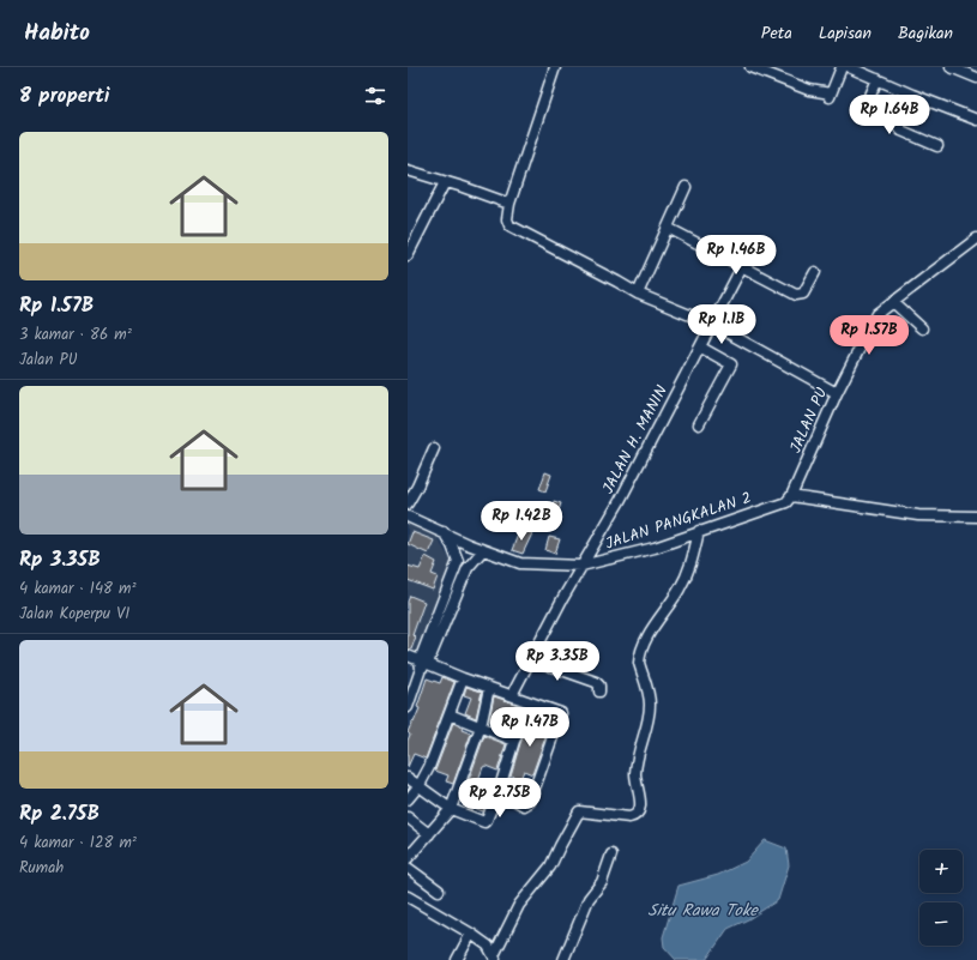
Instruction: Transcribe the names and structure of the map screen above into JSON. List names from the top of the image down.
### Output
{
  "streets": {
    "street": ["JALAN PU", "JALAN H. MANIN", "JALAN PANGKALAN 2"]
  },
  "crossings": [
    ["JALAN PU", "JALAN PANGKALAN 2"],
    ["JALAN H. MANIN", "JALAN PANGKALAN 2"]
  ],
  "water": ["Situ Rawa Toke"],
  "page": {
    "header": "Habito",
    "nav": ["Peta", "Lapisan", "Bagikan"],
    "heading": "8 properti",
    "price": [
      "Rp 1.64B",
      "Rp 1.46B",
      "Rp 1.1B",
      "Rp 1.57B",
      "Rp 1.42B",
      "Rp 3.35B",
      "Rp 1.47B",
      "Rp 2.75B"
    ],
    "list": [
      {
        "name": "Rp 1.57B",
        "note": "3 kamar · 86 m² · Jalan PU"
      },
      {
        "name": "Rp 3.35B",
        "note": "4 kamar · 148 m² · Jalan Koperpu VI"
      },
      {
        "name": "Rp 2.75B",
        "note": "4 kamar · 128 m² · Rumah"
      }
    ],
    "map_buttons": ["+", "−"]
  }
}
